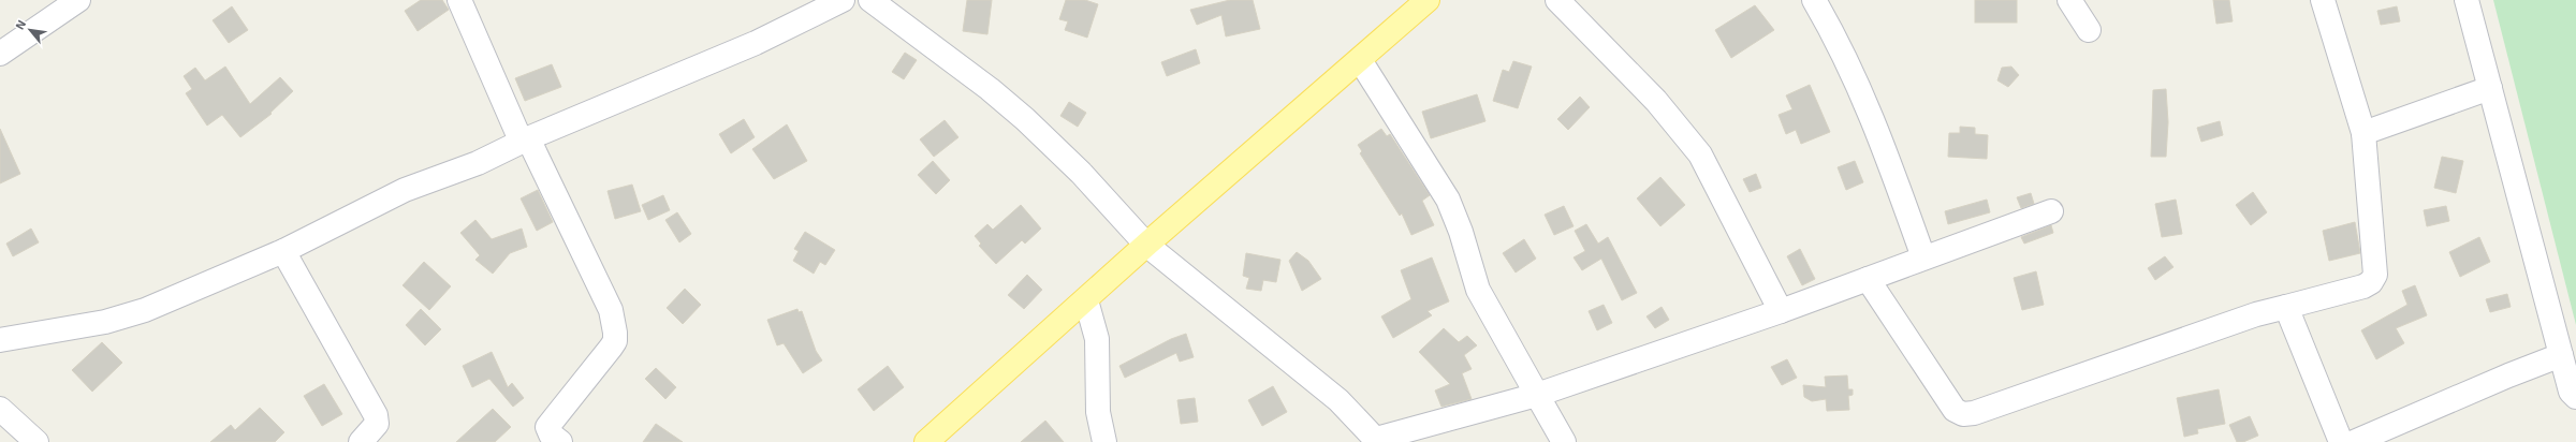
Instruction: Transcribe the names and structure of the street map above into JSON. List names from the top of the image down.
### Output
{
  "north": "top left"
}
